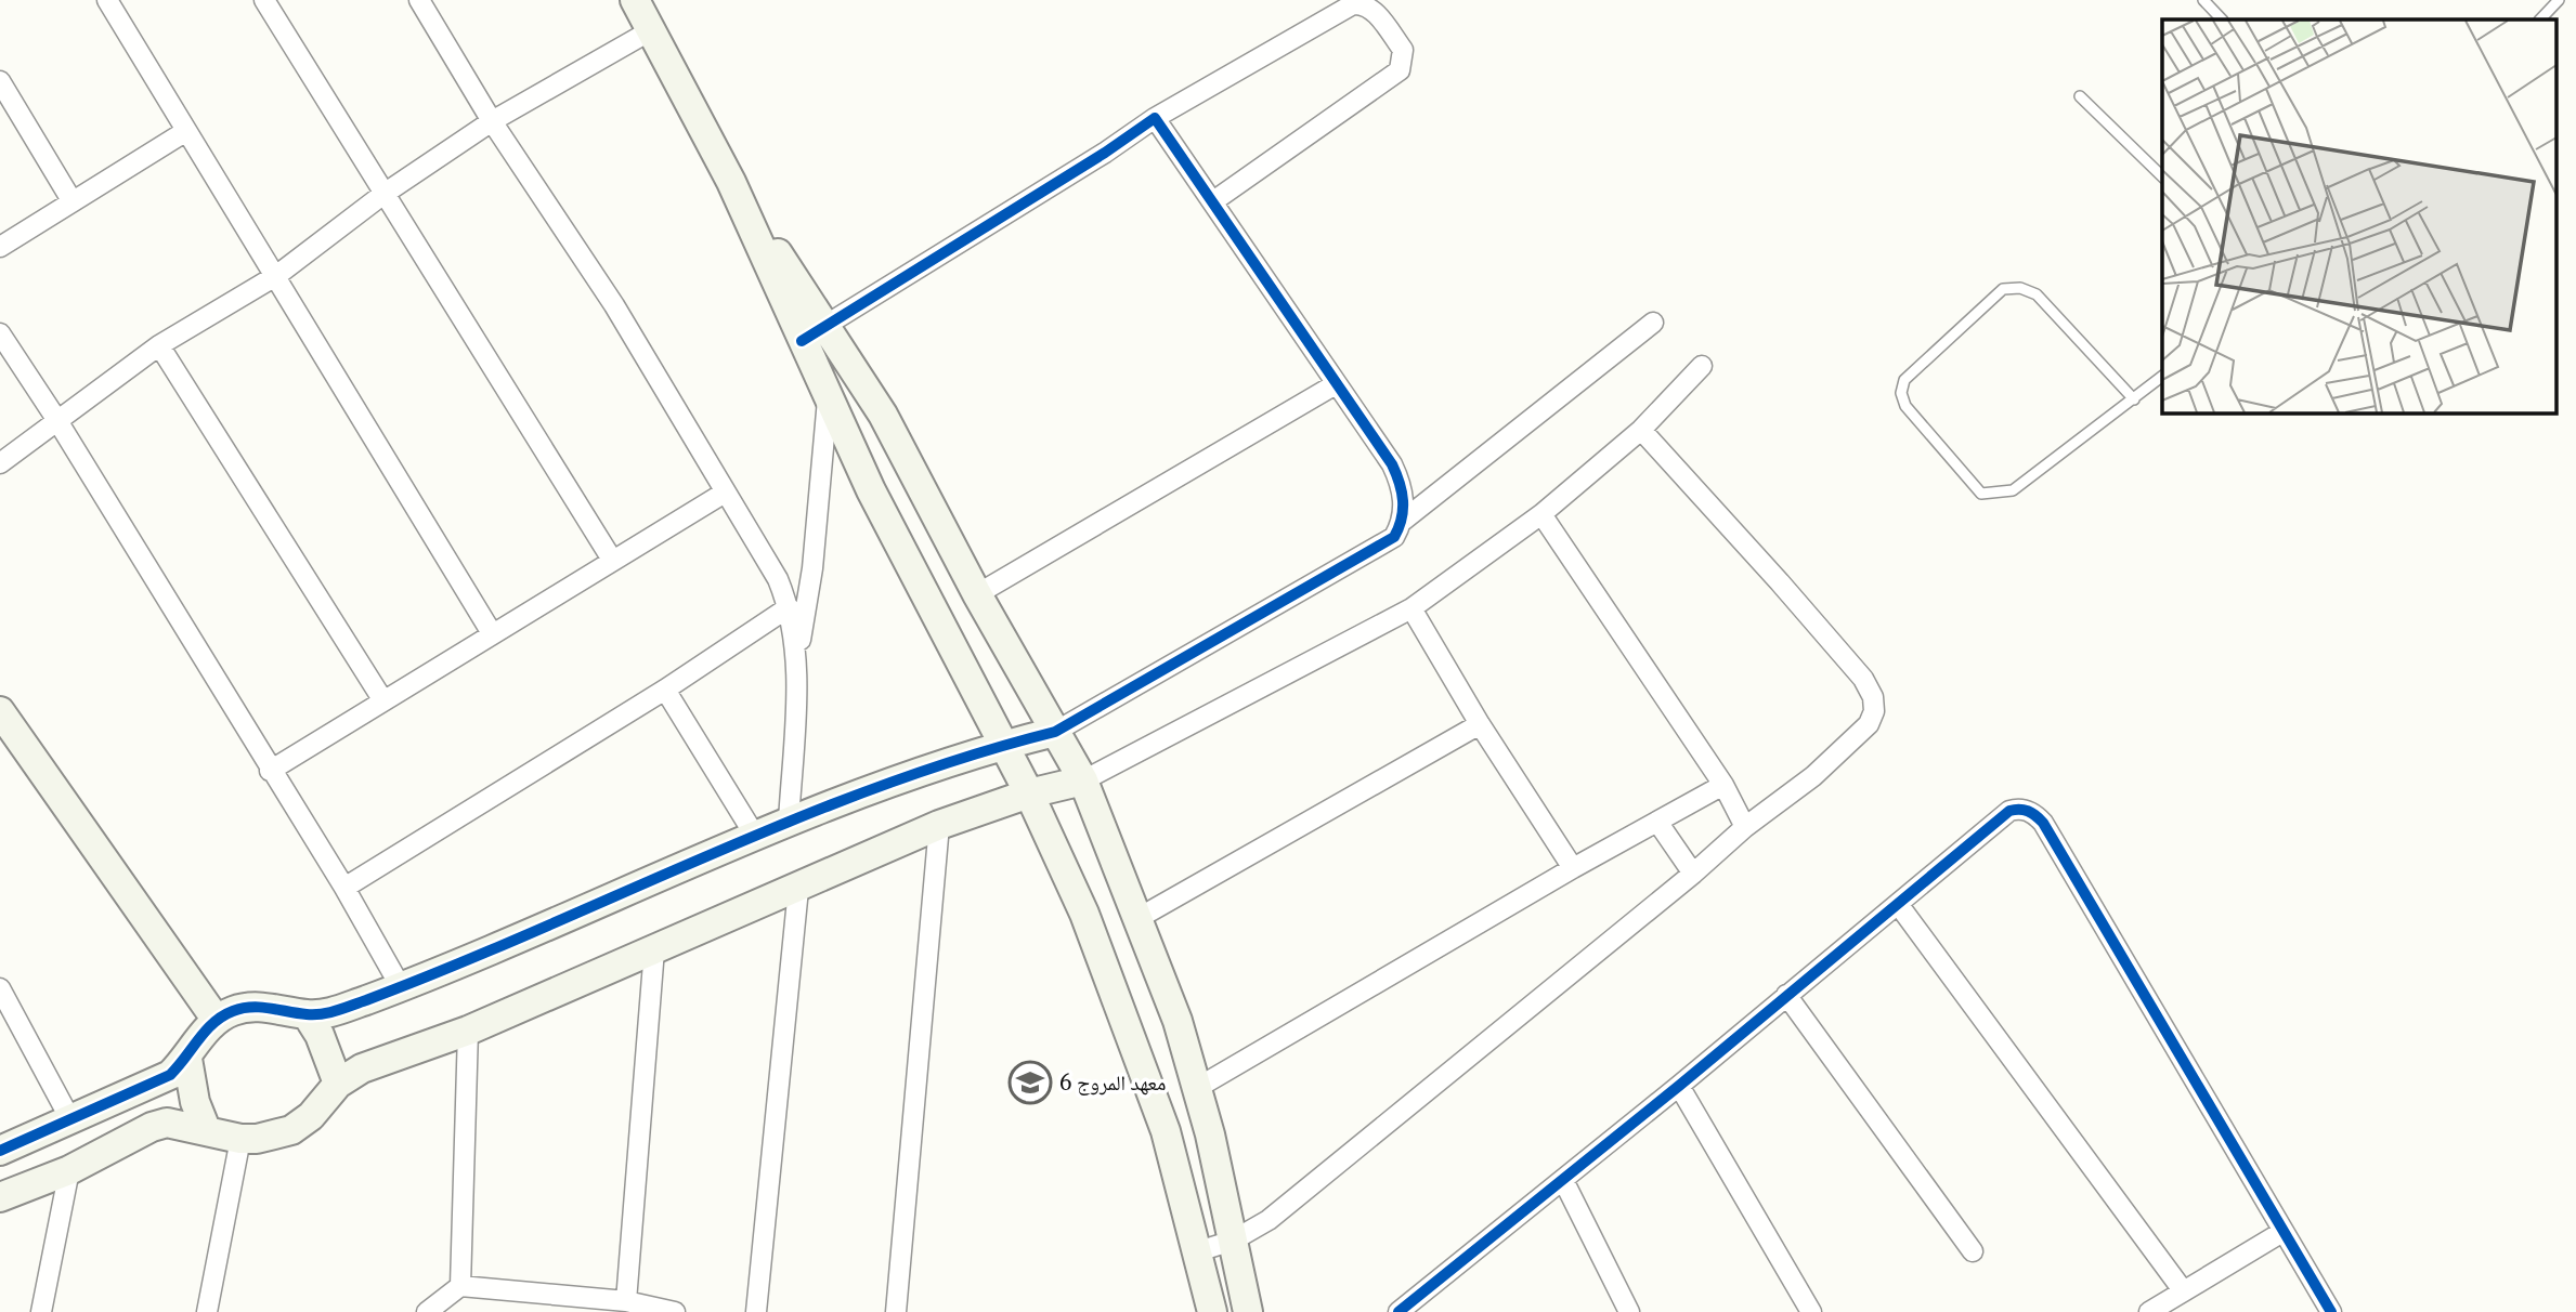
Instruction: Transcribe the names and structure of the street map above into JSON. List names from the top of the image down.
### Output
{
  "places": {
    "school or university": ["معهد المروج 6"]
  }
}
